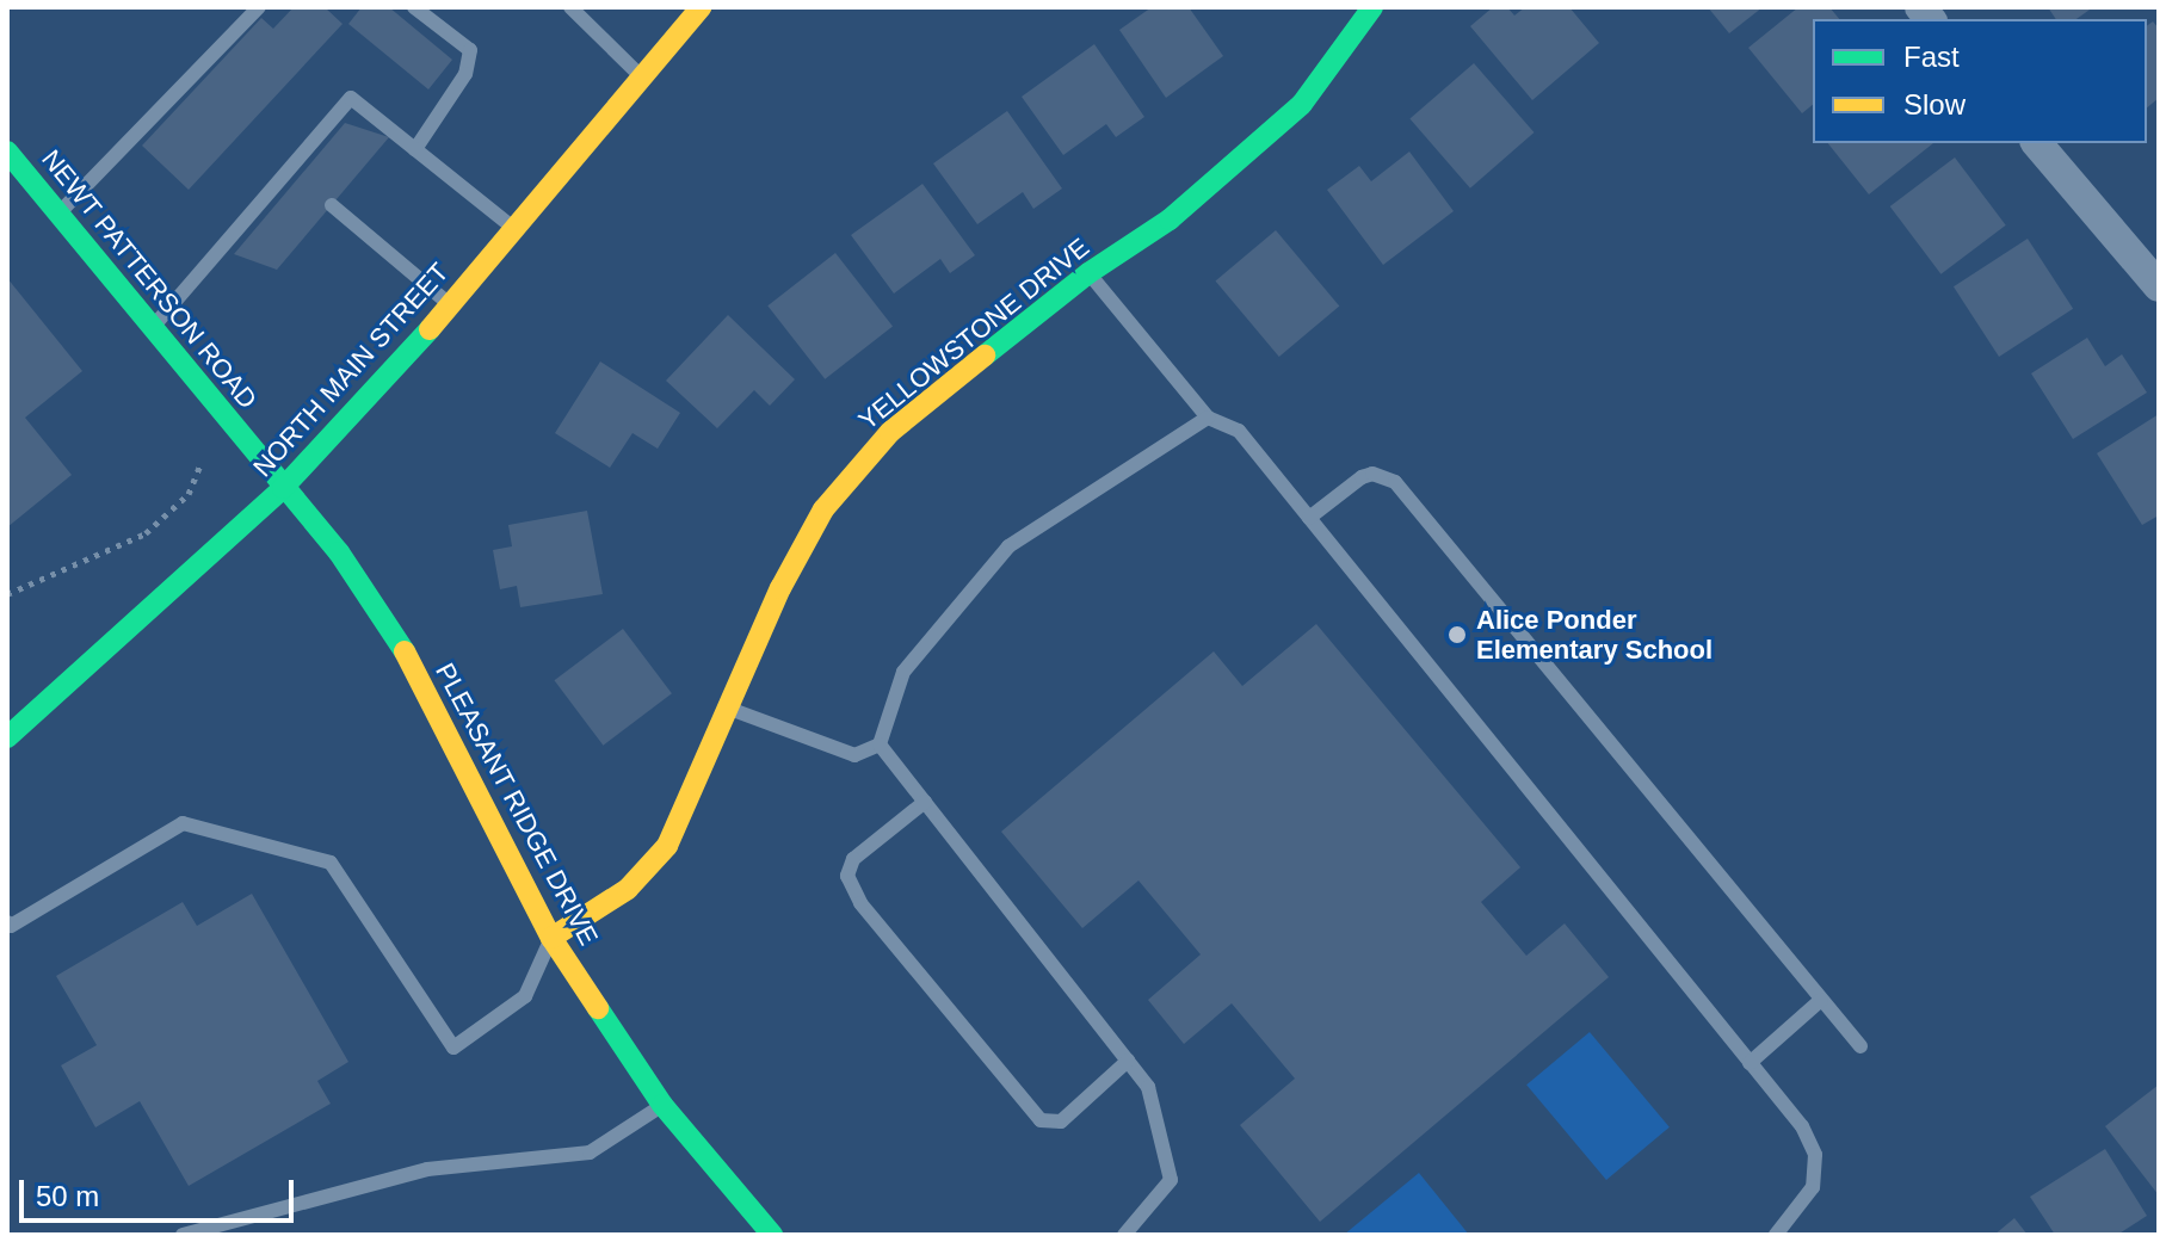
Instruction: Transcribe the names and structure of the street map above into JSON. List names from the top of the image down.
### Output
{
  "streets": {
    "street": [
      "NEWT PATTERSON ROAD",
      "YELLOWSTONE DRIVE",
      "NORTH MAIN STREET",
      "PLEASANT RIDGE DRIVE"
    ]
  },
  "crossings": [
    ["NEWT PATTERSON ROAD", "NORTH MAIN STREET"],
    ["NEWT PATTERSON ROAD", "PLEASANT RIDGE DRIVE"],
    ["YELLOWSTONE DRIVE", "PLEASANT RIDGE DRIVE"],
    ["NORTH MAIN STREET", "PLEASANT RIDGE DRIVE"]
  ],
  "places": ["Alice Ponder Elementary School"],
  "legend": ["Fast", "Slow"],
  "scale_bar": "50 m"
}
